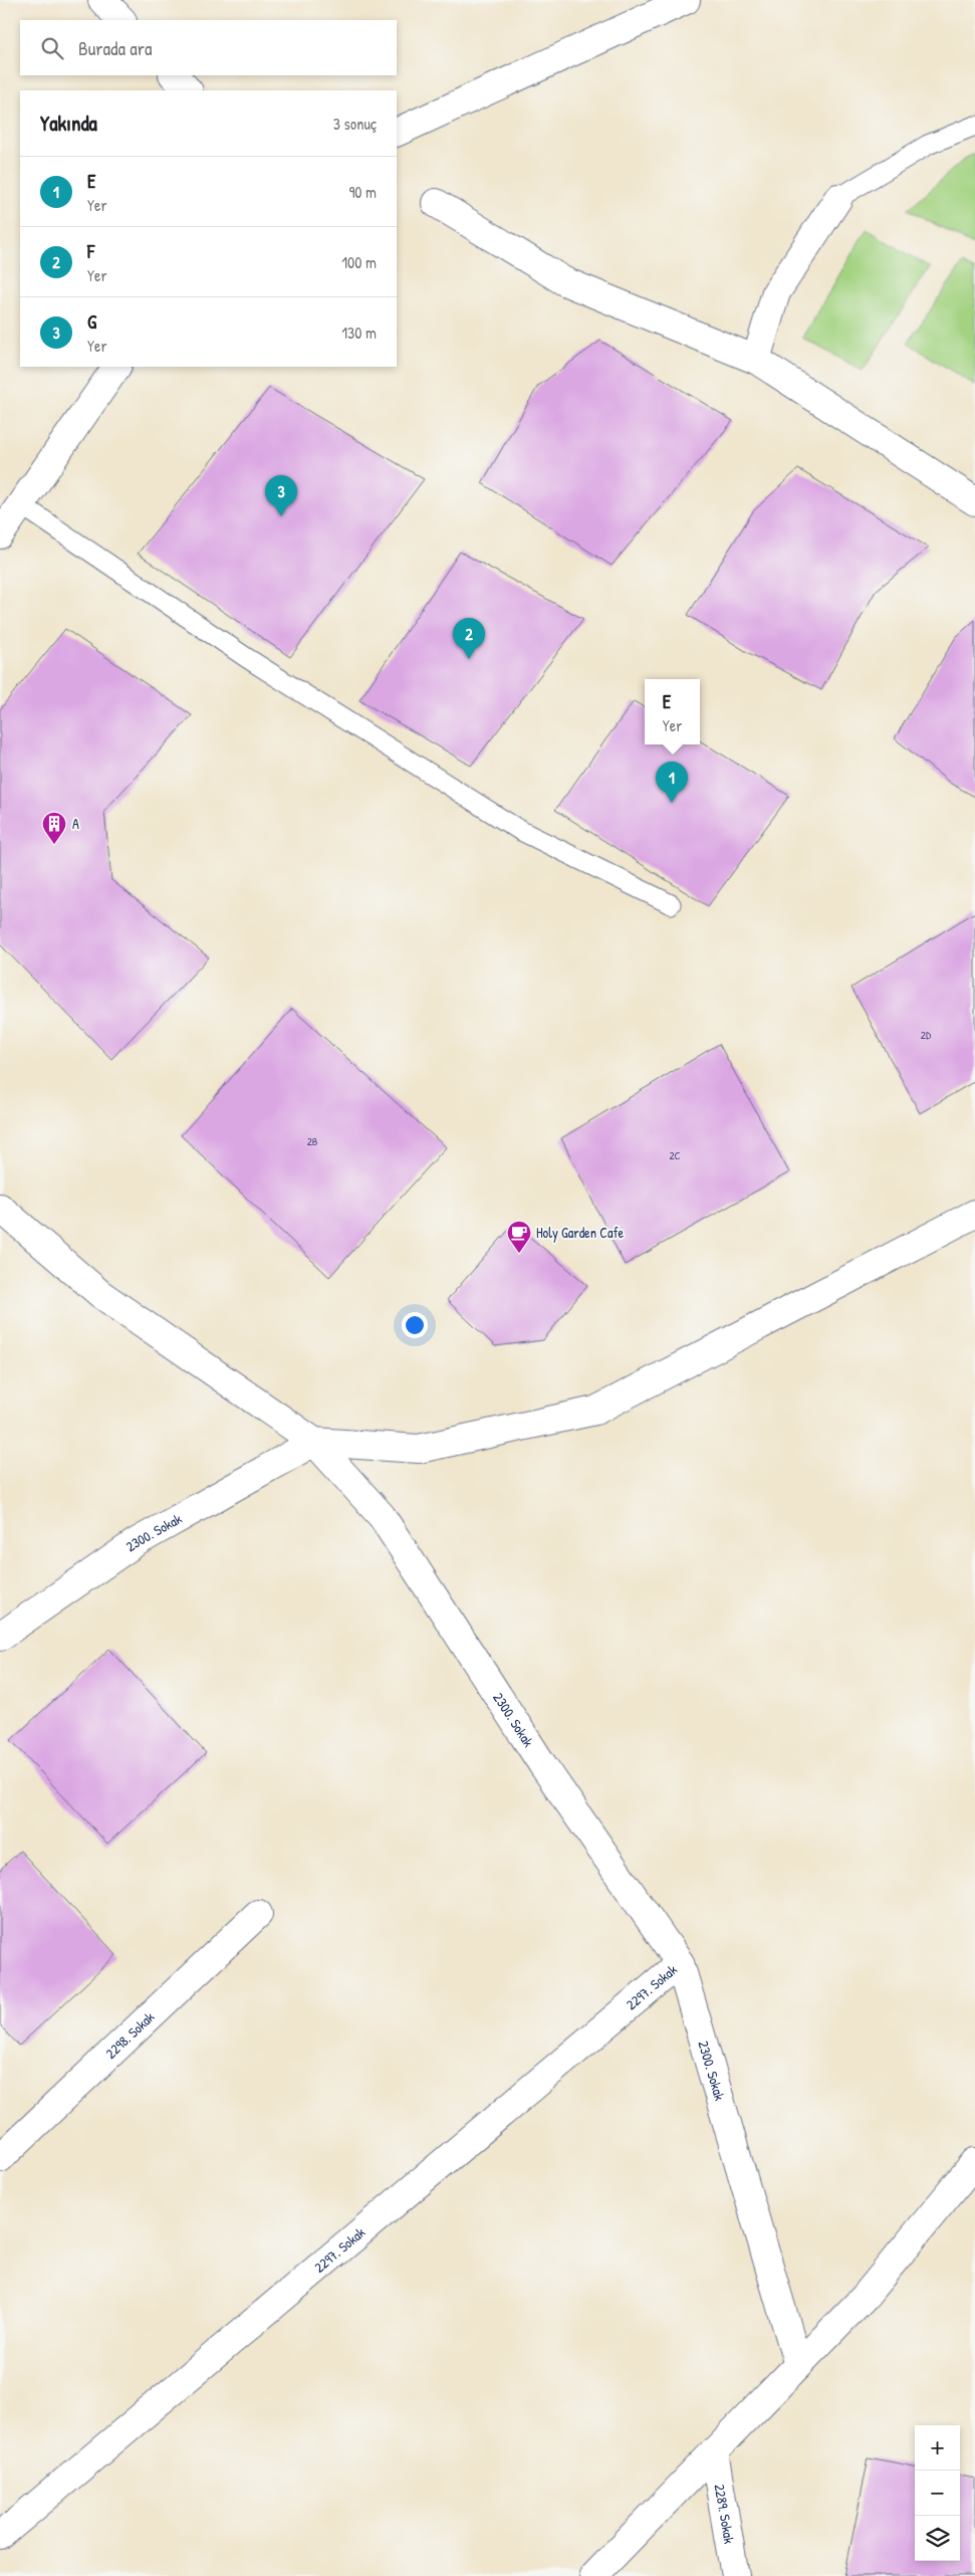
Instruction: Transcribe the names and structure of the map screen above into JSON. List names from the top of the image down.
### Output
{
  "streets": {
    "street": [
      "2300. Sokak",
      "2297. Sokak",
      "2298. Sokak",
      "2289. Sokak"
    ]
  },
  "crossings": [
    ["2300. Sokak", "2297. Sokak"]
  ],
  "places": {
    "building": ["A"],
    "cafe": ["Holy Garden Cafe"]
  },
  "house_numbers": ["2D", "2B", "2C"],
  "page": {
    "search": "Burada ara",
    "heading": ["Yakında", "3 sonuç"],
    "list": [
      {
        "mark": "1",
        "name": "E",
        "note": "Yer",
        "value": "90 m"
      },
      {
        "mark": "2",
        "name": "F",
        "note": "Yer",
        "value": "100 m"
      },
      {
        "mark": "3",
        "name": "G",
        "note": "Yer",
        "value": "130 m"
      }
    ],
    "pins": ["3", "2", "1"],
    "popup": ["E", "Yer"],
    "map_buttons": ["+", "−"]
  }
}
